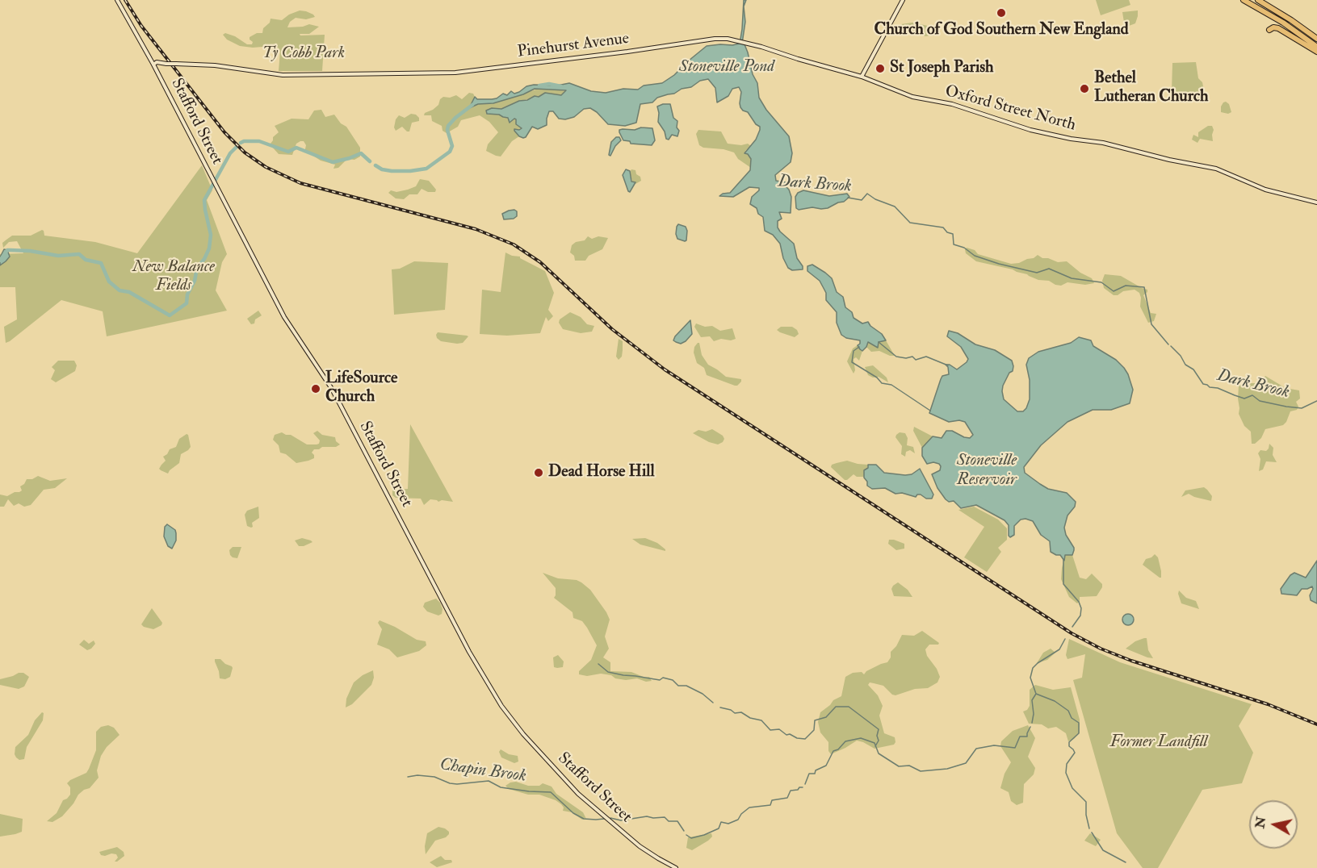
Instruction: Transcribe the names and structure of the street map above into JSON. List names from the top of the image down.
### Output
{
  "streets": {
    "main road": ["Pinehurst Avenue", "Oxford Street North", "Stafford Street"]
  },
  "crossings": [
    ["Pinehurst Avenue", "Oxford Street North"],
    ["Pinehurst Avenue", "Stafford Street"]
  ],
  "water": [
    "Stoneville Pond",
    "Dark Brook",
    "Stoneville Reservoir",
    "Chapin Brook"
  ],
  "parks": ["Ty Cobb Park", "New Balance Fields", "Former Landfill"],
  "places": [
    "Church of God Southern New England",
    "St Joseph Parish",
    "Bethel Lutheran Church",
    "LifeSource Church",
    "Dead Horse Hill"
  ],
  "north": "left"
}
